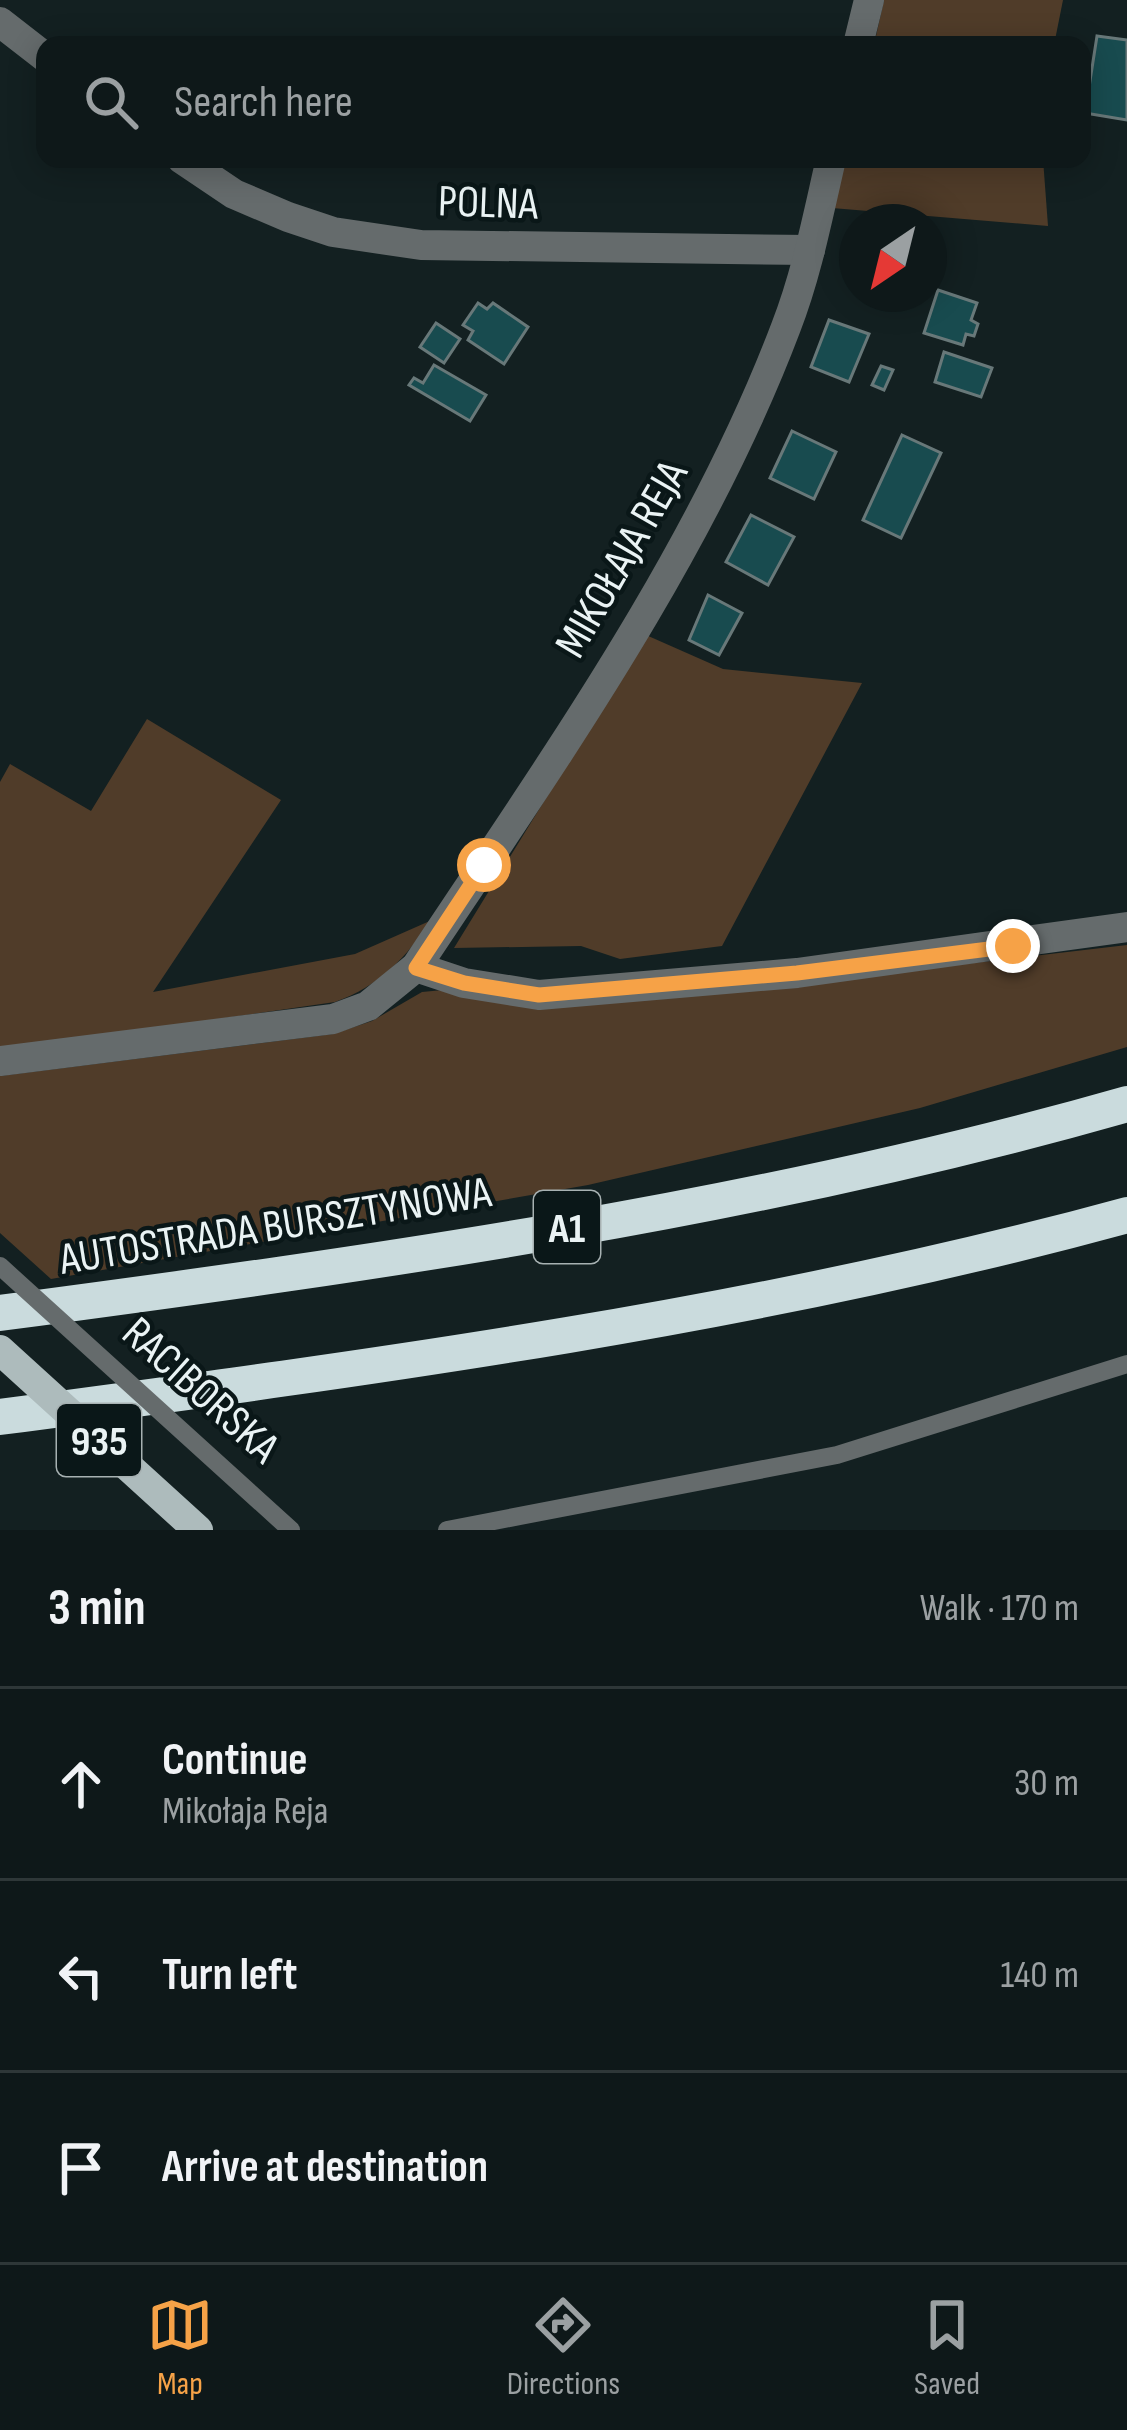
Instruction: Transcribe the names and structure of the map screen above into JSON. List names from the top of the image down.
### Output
{
  "streets": {
    "highway": ["AUTOSTRADA BURSZTYNOWA", "A1"],
    "main road": ["935"],
    "street": ["POLNA", "MIKOŁAJA REJA"],
    "lane": ["RACIBORSKA"]
  },
  "crossings": [
    ["POLNA", "MIKOŁAJA REJA"]
  ],
  "north": "bottom left",
  "page": {
    "search": "Search here",
    "heading": ["3 min", "Walk · 170 m"],
    "list": [
      ["Continue", "Mikołaja Reja", "30 m"],
      ["Turn left", "140 m"],
      "Arrive at destination"
    ],
    "nav": ["Map", "Directions", "Saved"]
  }
}
